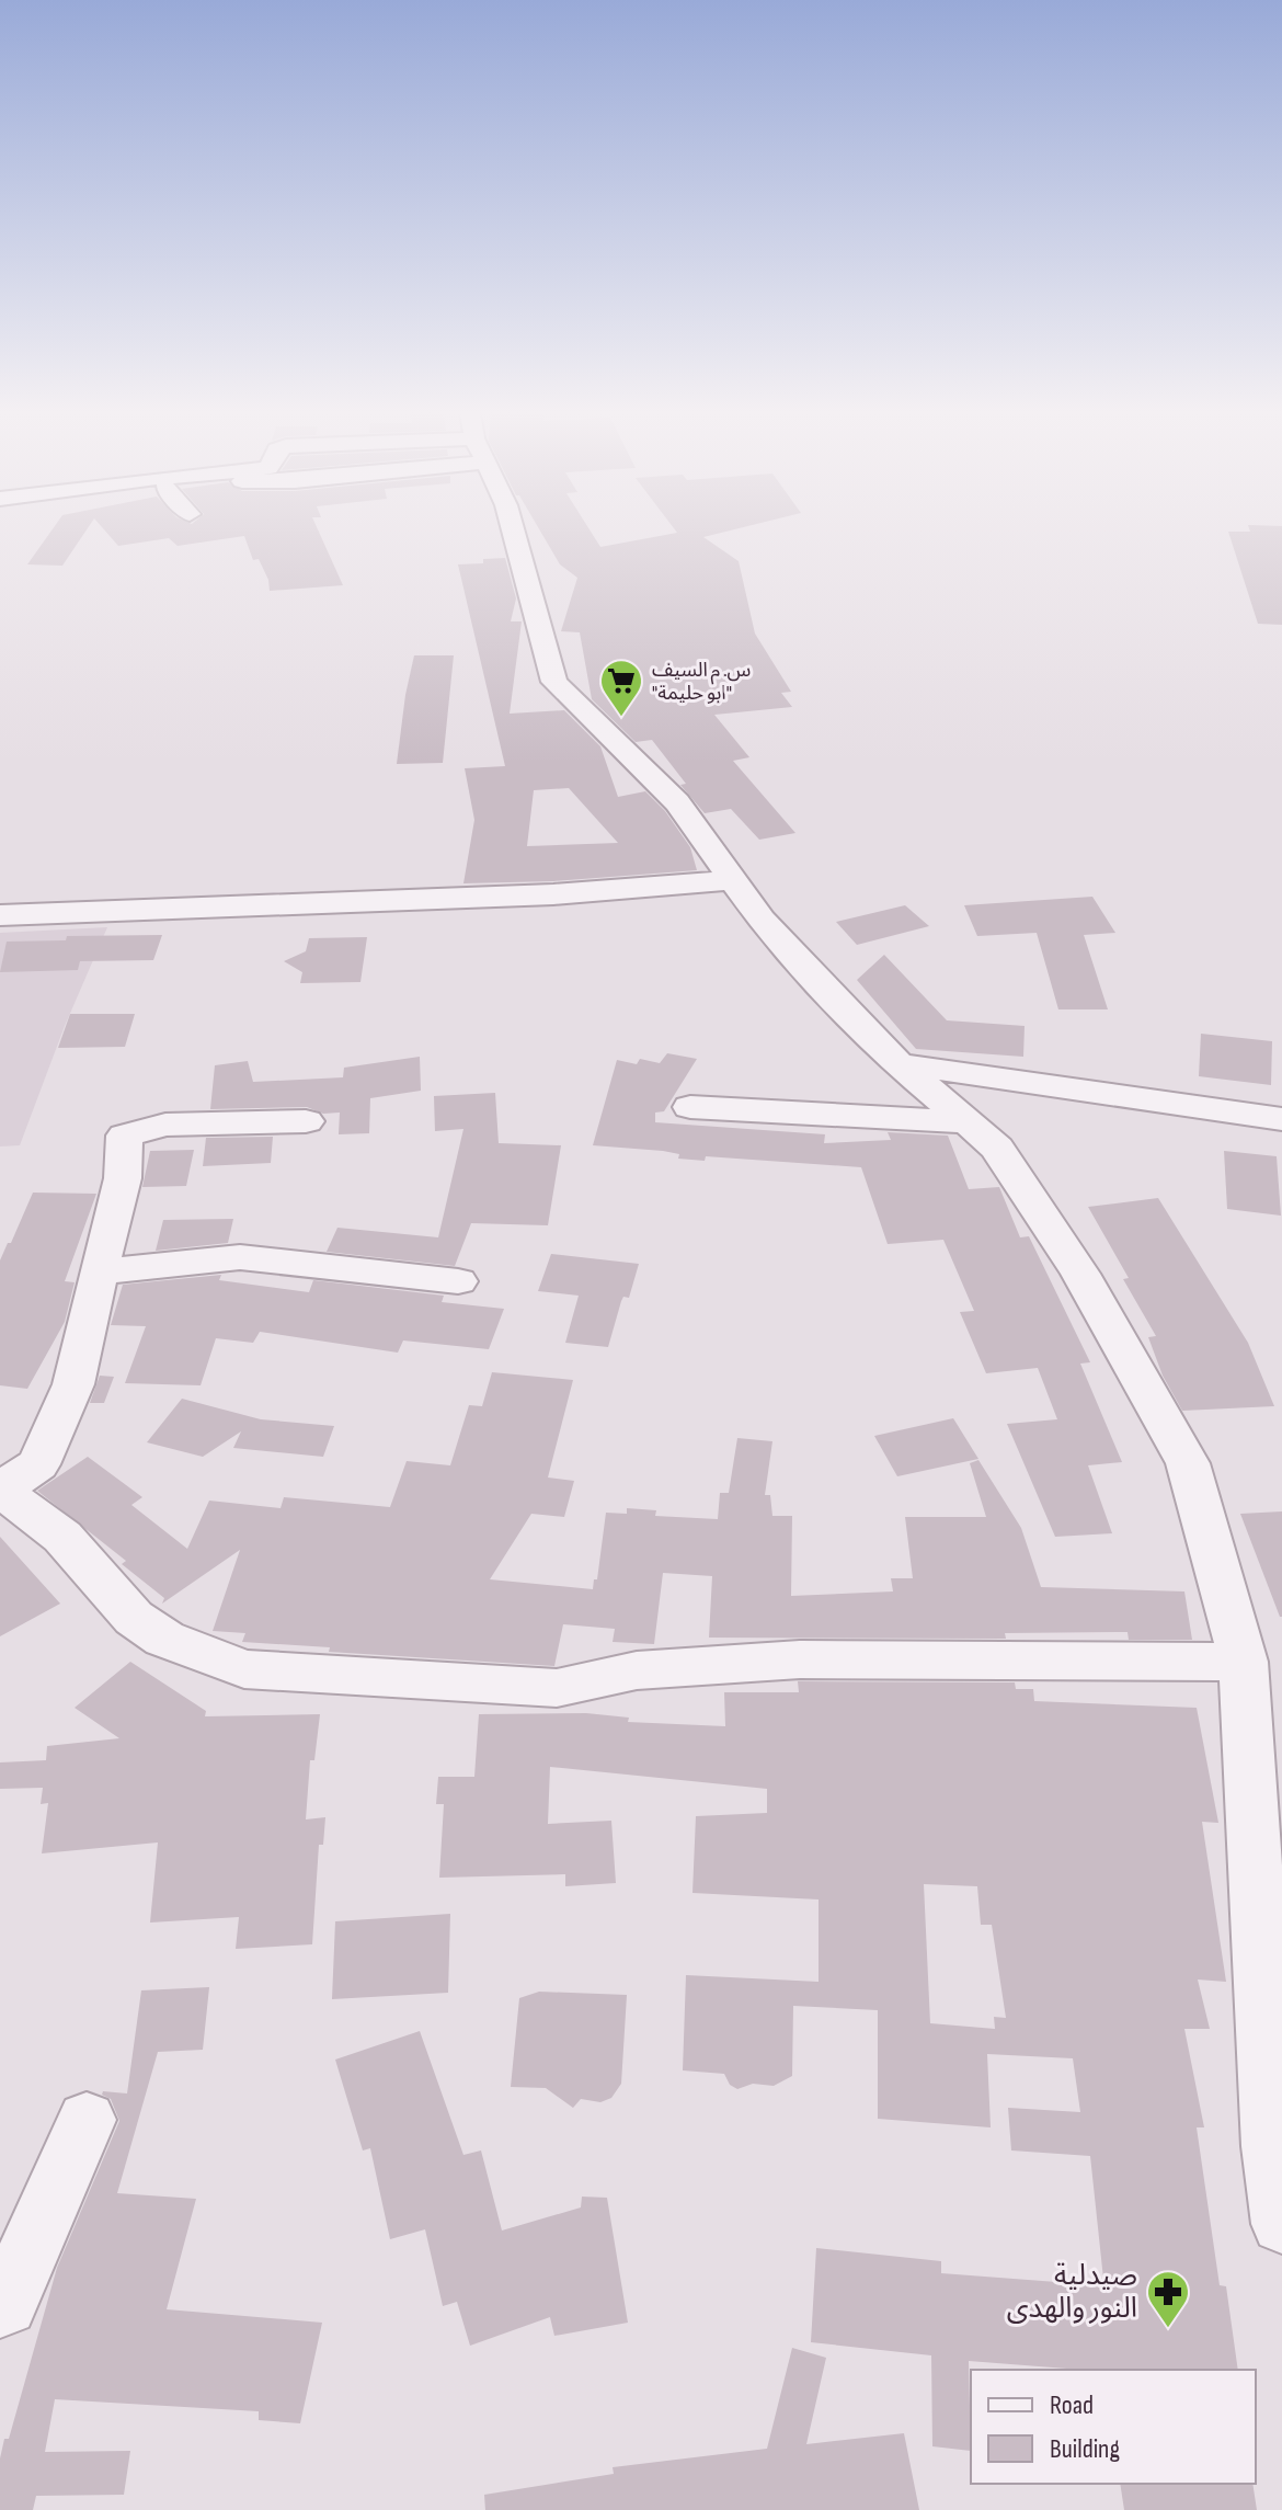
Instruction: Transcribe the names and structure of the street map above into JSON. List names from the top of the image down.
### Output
{
  "places": {
    "supermarket": ["س. م السيف \"ابو حليمة\""],
    "pharmacy": ["صيدلية النور والهدى"]
  },
  "legend": ["Road", "Building"]
}
